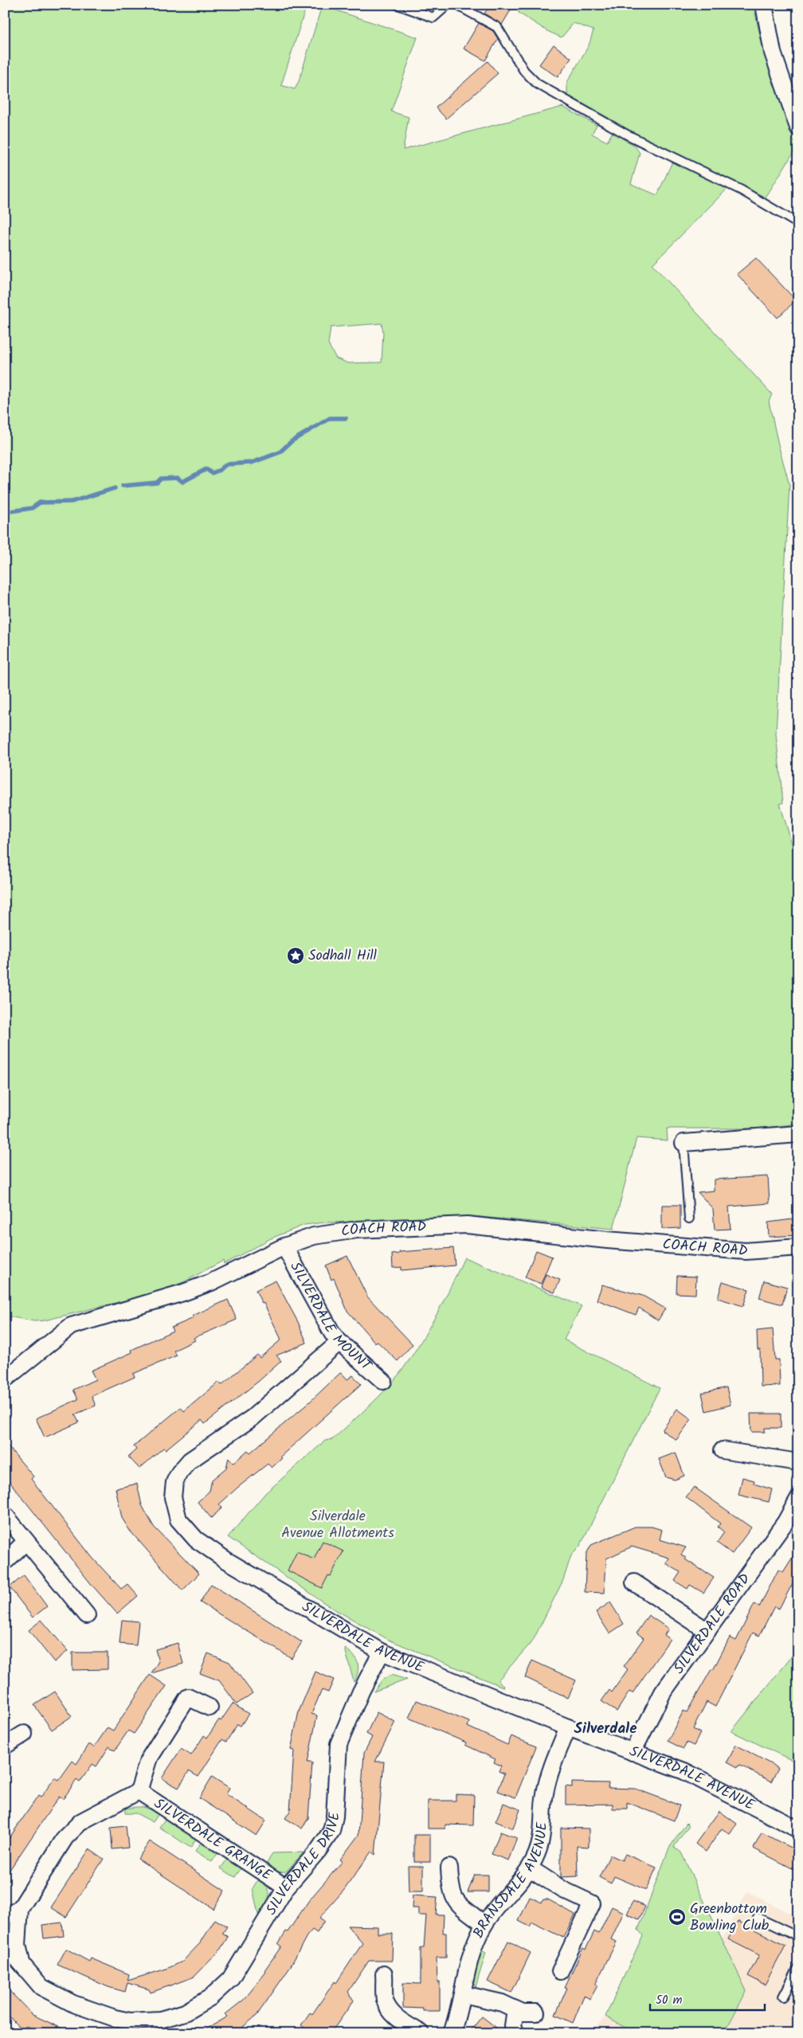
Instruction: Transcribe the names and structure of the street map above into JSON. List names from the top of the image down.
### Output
{
  "streets": {
    "street": [
      "COACH ROAD",
      "SILVERDALE MOUNT",
      "SILVERDALE ROAD",
      "SILVERDALE AVENUE",
      "SILVERDALE GRANGE",
      "SILVERDALE DRIVE",
      "BRANSDALE AVENUE"
    ]
  },
  "crossings": [
    ["COACH ROAD", "SILVERDALE MOUNT"],
    ["SILVERDALE MOUNT", "SILVERDALE AVENUE"],
    ["SILVERDALE ROAD", "SILVERDALE AVENUE"],
    ["SILVERDALE AVENUE", "SILVERDALE DRIVE"],
    ["SILVERDALE AVENUE", "BRANSDALE AVENUE"],
    ["SILVERDALE GRANGE", "SILVERDALE DRIVE"]
  ],
  "districts": ["Silverdale"],
  "parks": ["Silverdale Avenue Allotments"],
  "places": {
    "place": ["Sodhall Hill"],
    "sports": ["Greenbottom Bowling Club"]
  },
  "scale_bar": "50 m"
}
